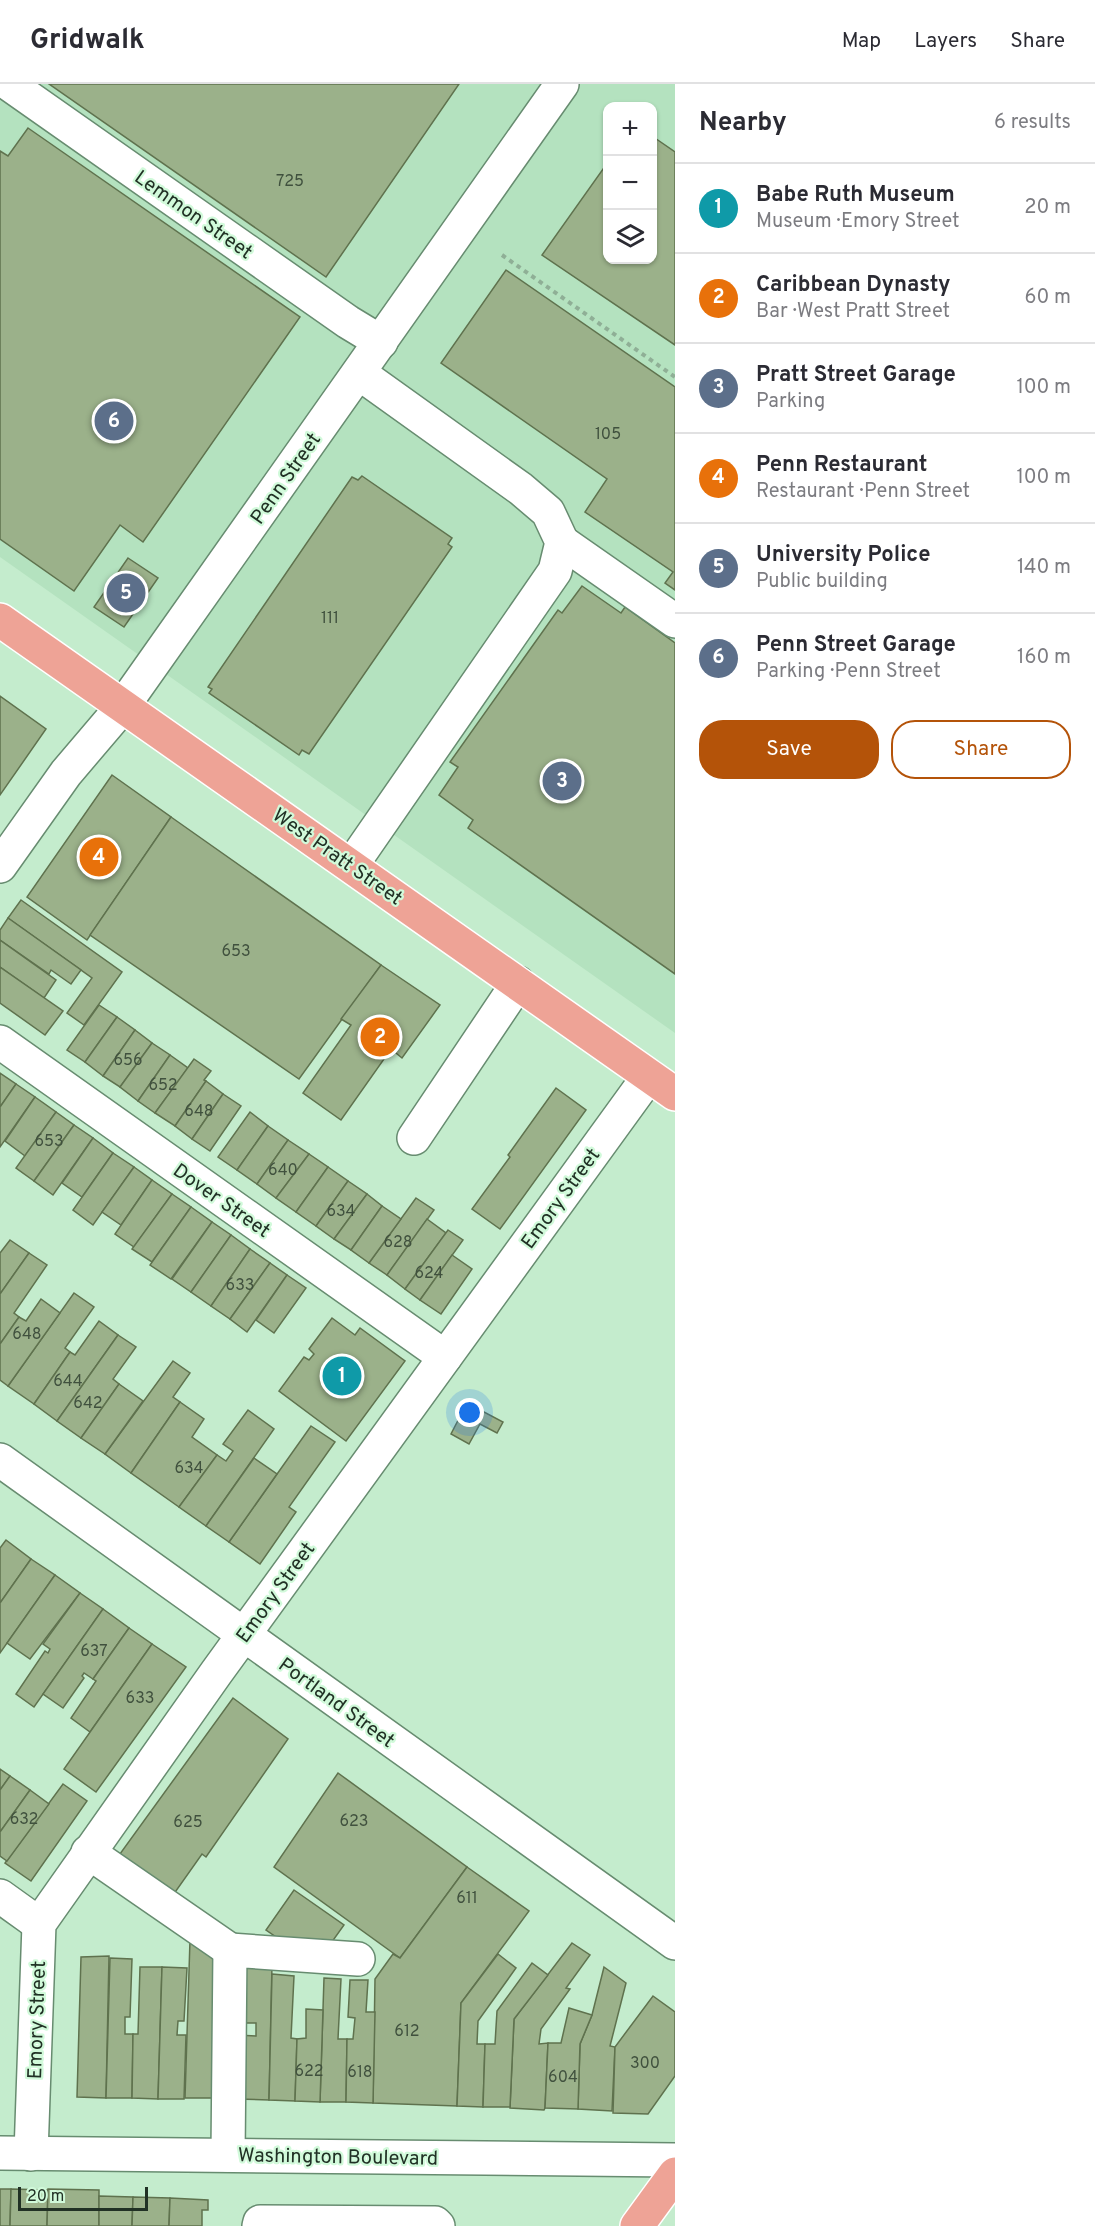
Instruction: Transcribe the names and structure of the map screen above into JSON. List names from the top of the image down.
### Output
{
  "streets": {
    "main road": ["West Pratt Street"],
    "street": [
      "Lemmon Street",
      "Penn Street",
      "Emory Street",
      "Dover Street",
      "Portland Street",
      "Washington Boulevard"
    ]
  },
  "crossings": [
    ["Lemmon Street", "Penn Street"],
    ["Penn Street", "West Pratt Street"],
    ["West Pratt Street", "Emory Street"],
    ["Emory Street", "Dover Street"],
    ["Emory Street", "Portland Street"],
    ["Emory Street", "Washington Boulevard"]
  ],
  "house_numbers": [
    "725",
    "105",
    "111",
    "653",
    "656",
    "652",
    "648",
    "653",
    "640",
    "634",
    "628",
    "624",
    "633",
    "648",
    "644",
    "642",
    "634",
    "637",
    "633",
    "632",
    "623",
    "625",
    "611",
    "612",
    "300",
    "622",
    "618",
    "604"
  ],
  "scale_bar": "20 m",
  "page": {
    "header": "Gridwalk",
    "nav": ["Map", "Layers", "Share"],
    "heading": ["Nearby", "6 results"],
    "map_buttons": ["+", "−"],
    "list": [
      {
        "mark": "1",
        "name": "Babe Ruth Museum",
        "note": "Museum · Emory Street",
        "value": "20 m"
      },
      {
        "mark": "2",
        "name": "Caribbean Dynasty",
        "note": "Bar · West Pratt Street",
        "value": "60 m"
      },
      {
        "mark": "3",
        "name": "Pratt Street Garage",
        "note": "Parking",
        "value": "100 m"
      },
      {
        "mark": "4",
        "name": "Penn Restaurant",
        "note": "Restaurant · Penn Street",
        "value": "100 m"
      },
      {
        "mark": "5",
        "name": "University Police",
        "note": "Public building",
        "value": "140 m"
      },
      {
        "mark": "6",
        "name": "Penn Street Garage",
        "note": "Parking · Penn Street",
        "value": "160 m"
      }
    ],
    "pins": [
      "6",
      "5",
      "3",
      "4",
      "2",
      "1"
    ],
    "buttons": ["Save", "Share"],
    "scale": "20 m"
  }
}
